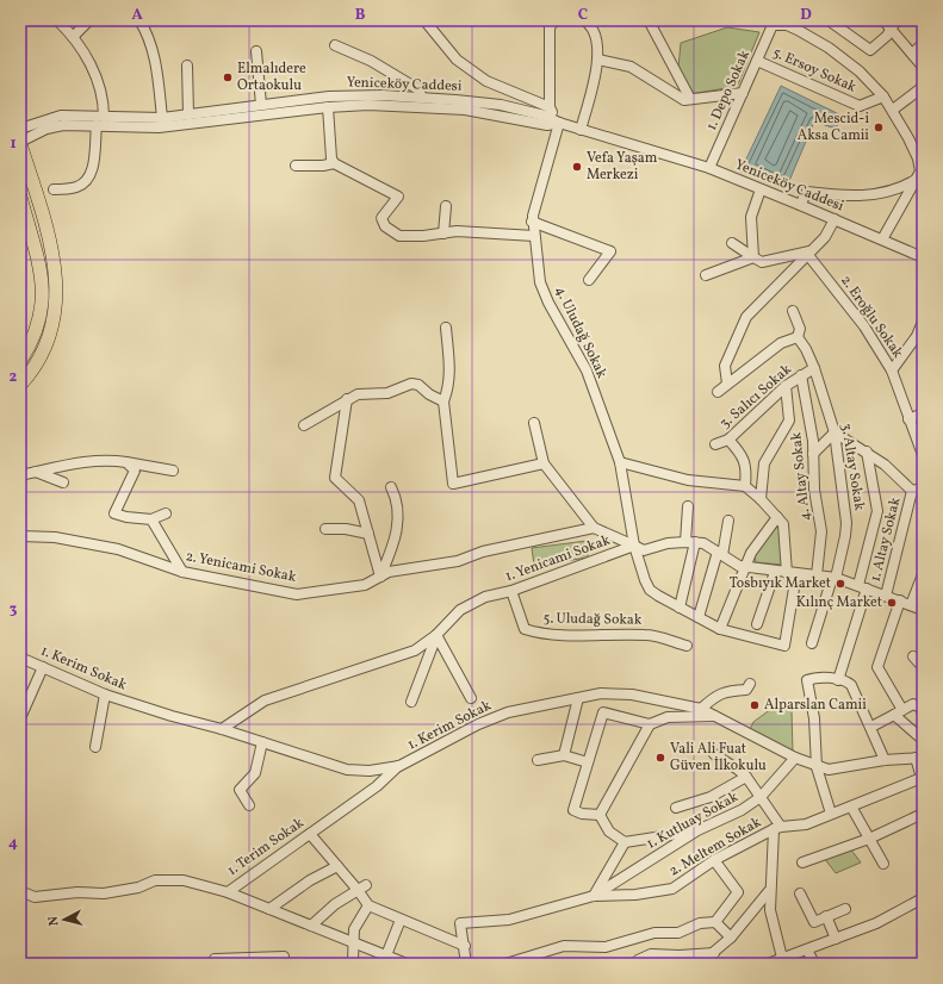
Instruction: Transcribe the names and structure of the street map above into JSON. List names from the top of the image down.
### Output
{
  "streets": {
    "street": [
      "5. Ersoy Sokak",
      "Yeniceköy Caddesi",
      "1. Depo Sokak",
      "2. Eroğlu Sokak",
      "4. Uludağ Sokak",
      "3. Salıcı Sokak",
      "3. Altay Sokak",
      "4. Altay Sokak",
      "1. Altay Sokak",
      "1. Yenicami Sokak",
      "2. Yenicami Sokak",
      "5. Uludağ Sokak",
      "1. Kerim Sokak",
      "1. Kutluay Sokak",
      "1. Terim Sokak",
      "2. Meltem Sokak"
    ]
  },
  "crossings": [
    ["5. Ersoy Sokak", "1. Depo Sokak"],
    ["Yeniceköy Caddesi", "1. Depo Sokak"],
    ["Yeniceköy Caddesi", "4. Uludağ Sokak"],
    ["4. Uludağ Sokak", "1. Yenicami Sokak"],
    ["3. Salıcı Sokak", "3. Altay Sokak"],
    ["3. Salıcı Sokak", "4. Altay Sokak"],
    ["3. Altay Sokak", "1. Yenicami Sokak"],
    ["4. Altay Sokak", "1. Yenicami Sokak"],
    ["1. Altay Sokak", "1. Yenicami Sokak"],
    ["1. Yenicami Sokak", "5. Uludağ Sokak"],
    ["1. Yenicami Sokak", "1. Kerim Sokak"],
    ["1. Kerim Sokak", "1. Kutluay Sokak"],
    ["1. Kerim Sokak", "1. Terim Sokak"],
    ["1. Kutluay Sokak", "2. Meltem Sokak"]
  ],
  "places": [
    "Elmalıdere Ortaokulu",
    "Mescid-i Aksa Camii",
    "Vefa Yaşam Merkezi",
    "Tosbıyık Market",
    "Kılınç Market",
    "Alparslan Camii",
    "Vali Ali Fuat Güven İlkokulu"
  ],
  "north": "left",
  "grid": {
    "columns": [
      "A",
      "B",
      "C",
      "D"
    ],
    "rows": [
      "1",
      "2",
      "3",
      "4"
    ]
  }
}
